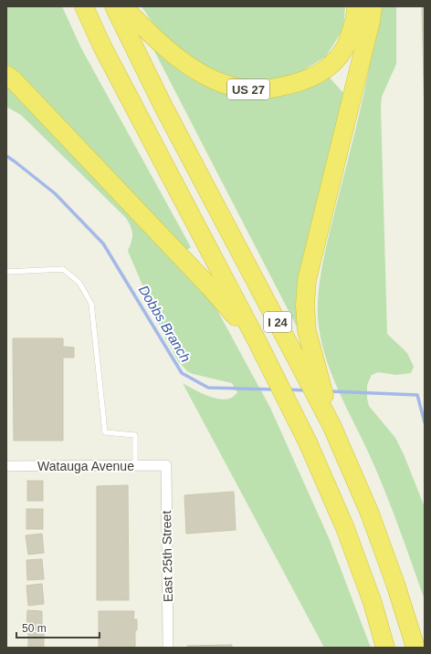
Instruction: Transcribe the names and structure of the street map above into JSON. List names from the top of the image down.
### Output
{
  "streets": {
    "highway": ["US 27", "I 24"],
    "street": ["Watauga Avenue", "East 25th Street"]
  },
  "crossings": [
    ["Watauga Avenue", "East 25th Street"]
  ],
  "water": ["Dobbs Branch"],
  "scale_bar": "50 m"
}
